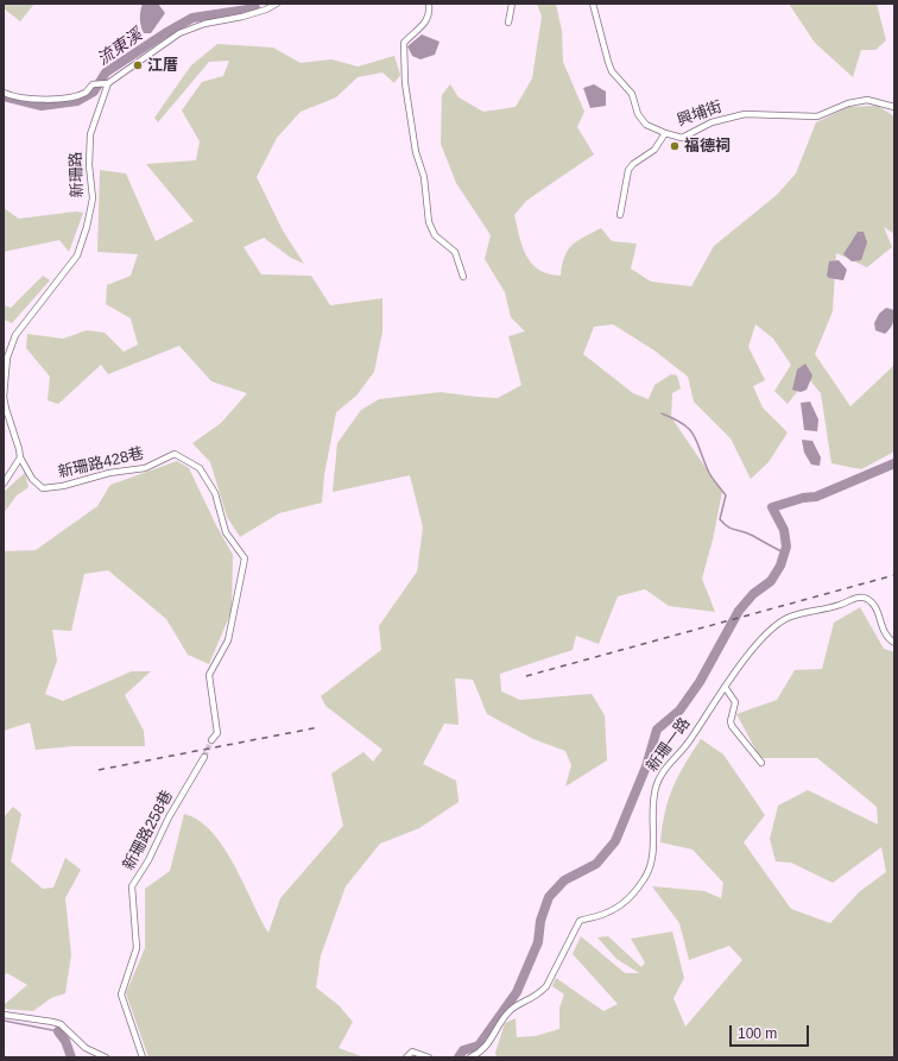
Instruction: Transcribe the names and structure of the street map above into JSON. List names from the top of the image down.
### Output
{
  "streets": {
    "street": [
      "興埔街",
      "新珊路",
      "新珊路428巷",
      "新珊一路",
      "新珊路258巷"
    ]
  },
  "crossings": [
    ["新珊路", "新珊路428巷"]
  ],
  "water": ["流東溪"],
  "places": ["江厝", "福德祠"],
  "scale_bar": "100 m"
}
